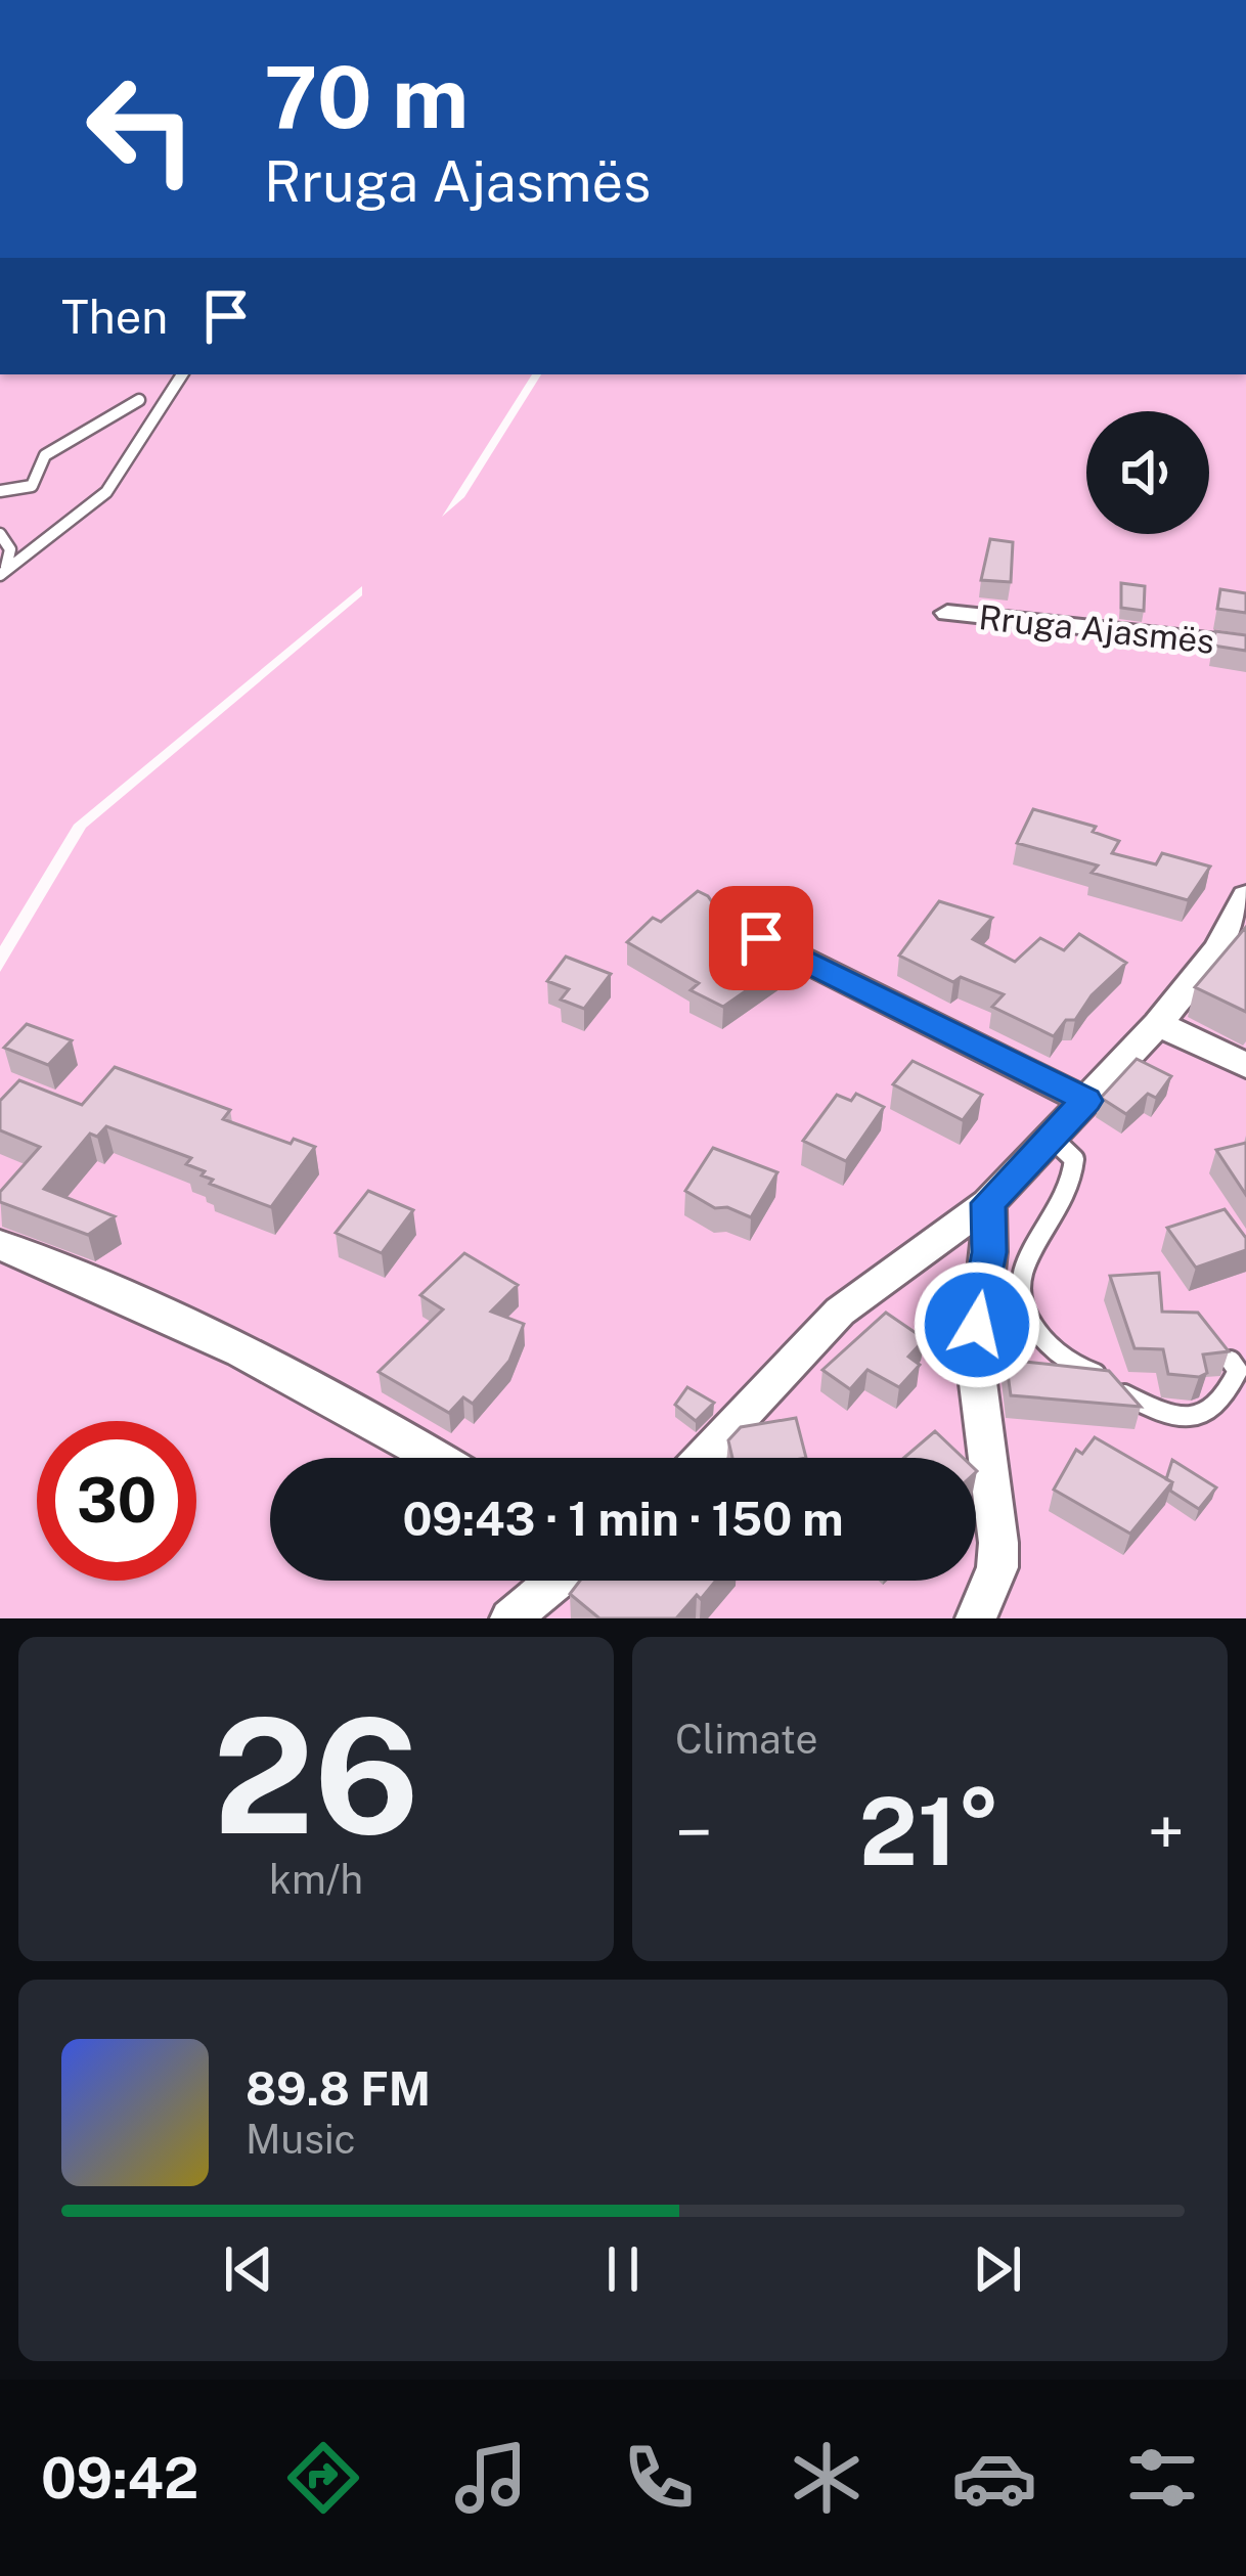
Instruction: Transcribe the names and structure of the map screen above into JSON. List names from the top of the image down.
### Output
{
  "streets": {
    "street": ["Rruga Ajasmës"]
  },
  "page": {
    "turn": ["70 m", "Rruga Ajasmës"],
    "then": "Then",
    "limit": "30",
    "trip": "09:43 · 1 min · 150 m",
    "tile": [
      ["26", "km/h"],
      "Climate"
    ],
    "heat": ["−", "21°", "+"],
    "song": ["89.8 FM", "Music"],
    "tabs": "09:42"
  }
}
